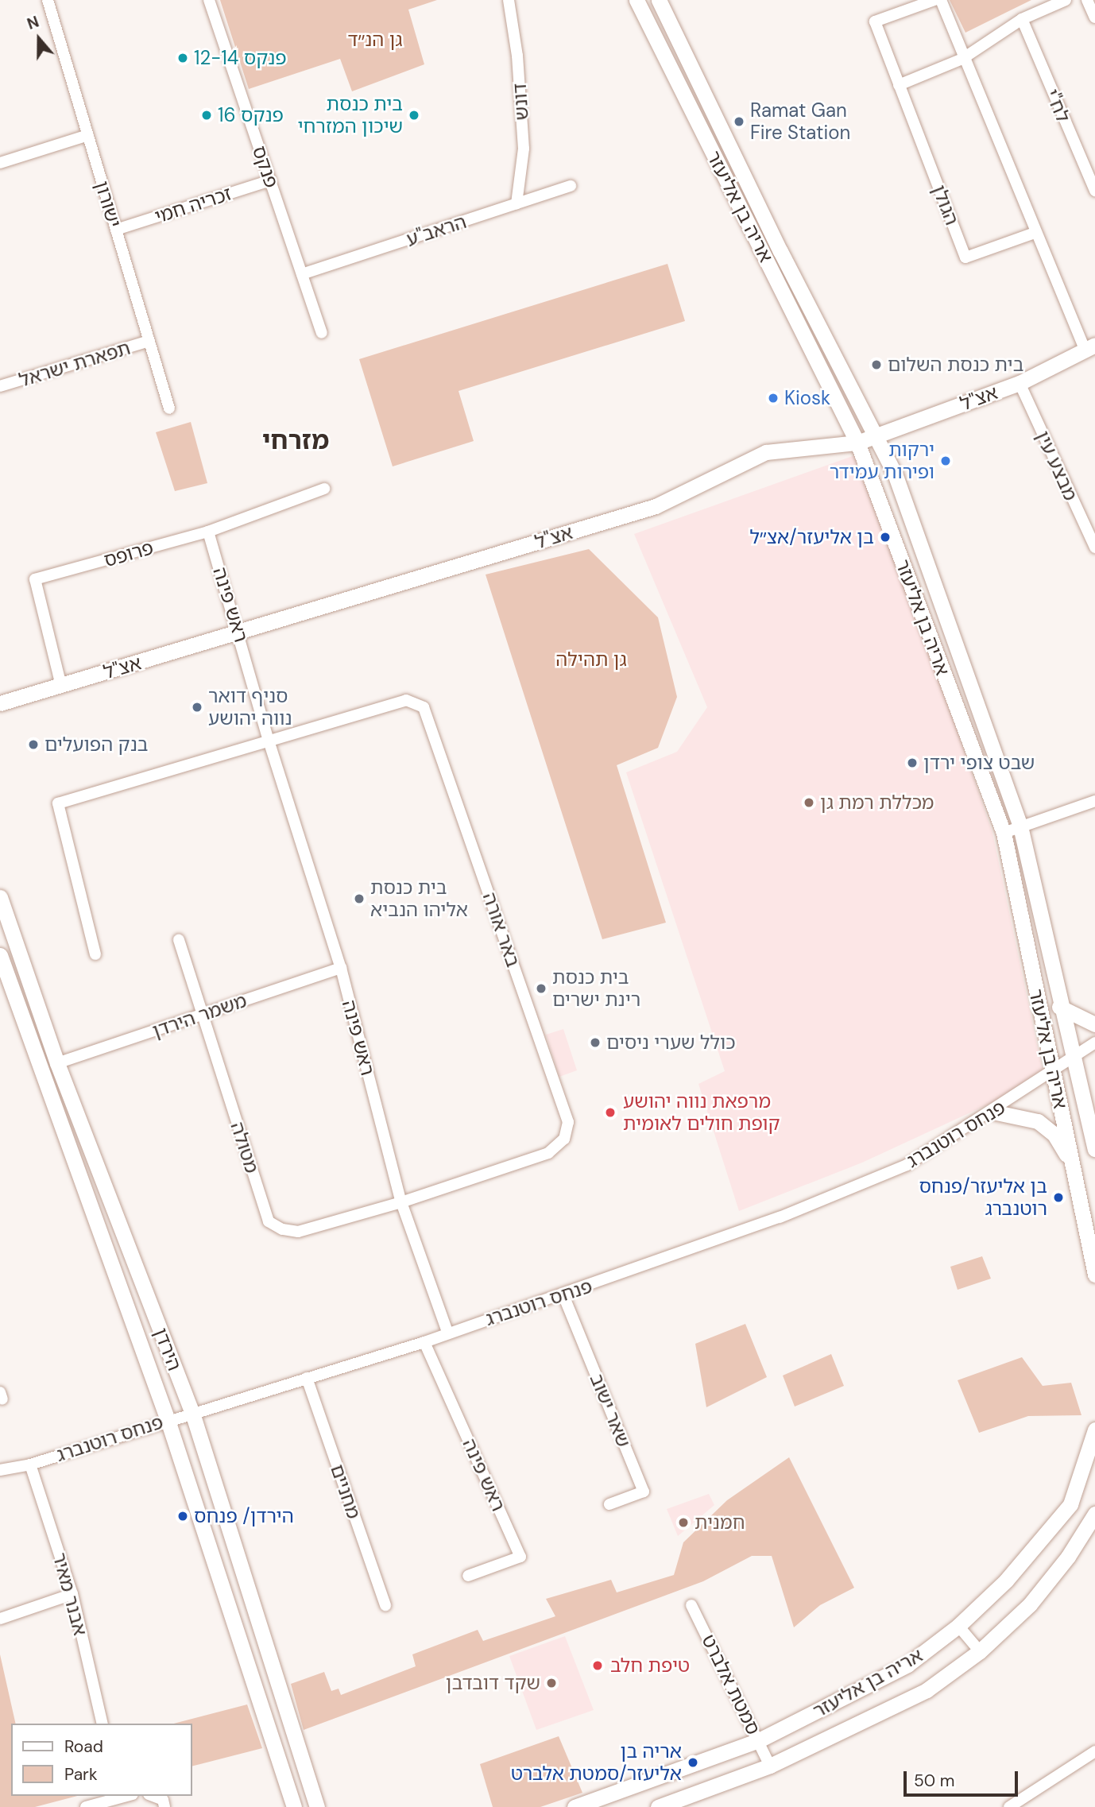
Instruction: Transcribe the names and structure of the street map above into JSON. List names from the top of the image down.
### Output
{
  "streets": {
    "street": [
      "דונש",
      "לח\"י",
      "פנקס",
      "ישורון",
      "זכריה חמי",
      "הגולן",
      "אריה בן אליעזר",
      "הראב\"ע",
      "תפארת ישראל",
      "אצ\"ל",
      "מבצע עין",
      "פרופס",
      "ראש פינה",
      "באר אורה",
      "משמר הירדן",
      "פנחס רוטנברג",
      "מטולה",
      "הירדן",
      "שאר ישוב",
      "מחניים",
      "אבנר מאיר",
      "סמטת אלברט"
    ]
  },
  "crossings": [
    ["דונש", "הראב\"ע"],
    ["פנקס", "זכריה חמי"],
    ["פנקס", "הראב\"ע"],
    ["ישורון", "זכריה חמי"],
    ["ישורון", "תפארת ישראל"],
    ["אריה בן אליעזר", "אצ\"ל"],
    ["אריה בן אליעזר", "פנחס רוטנברג"],
    ["אריה בן אליעזר", "סמטת אלברט"],
    ["אצ\"ל", "מבצע עין"],
    ["אצ\"ל", "פרופס"],
    ["אצ\"ל", "ראש פינה"],
    ["פרופס", "ראש פינה"],
    ["ראש פינה", "באר אורה"],
    ["ראש פינה", "משמר הירדן"],
    ["ראש פינה", "פנחס רוטנברג"],
    ["ראש פינה", "מטולה"],
    ["באר אורה", "מטולה"],
    ["משמר הירדן", "מטולה"],
    ["משמר הירדן", "הירדן"],
    ["פנחס רוטנברג", "הירדן"],
    ["פנחס רוטנברג", "שאר ישוב"],
    ["פנחס רוטנברג", "מחניים"],
    ["פנחס רוטנברג", "אבנר מאיר"]
  ],
  "districts": ["מזרחי"],
  "parks": ["גן הנ״ד", "גן תהילה"],
  "places": [
    "פנקס 12-14",
    "פנקס 16",
    "בית כנסת שיכון המזרחי",
    "Ramat Gan Fire Station",
    "בית כנסת השלום",
    "Kiosk",
    "ירקות ופירות עמידר",
    "בן אליעזר/אצ״ל",
    "סניף דואר נווה יהושע",
    "בנק הפועלים",
    "שבט צופי ירדן",
    "מכללת רמת גן",
    "בית כנסת אליהו הנביא",
    "בית כנסת רינת ישרים",
    "כולל שערי ניסים",
    "מרפאת נווה יהושע קופת חולים לאומית",
    "בן אליעזר/פנחס רוטנברג",
    "הירדן/ פנחס",
    "חמנית",
    "טיפת חלב",
    "שקד דובדבן",
    "אריה בן אליעזר/סמטת אלברט"
  ],
  "legend": ["Road", "Park"],
  "scale_bar": "50 m",
  "north": "top"
}
